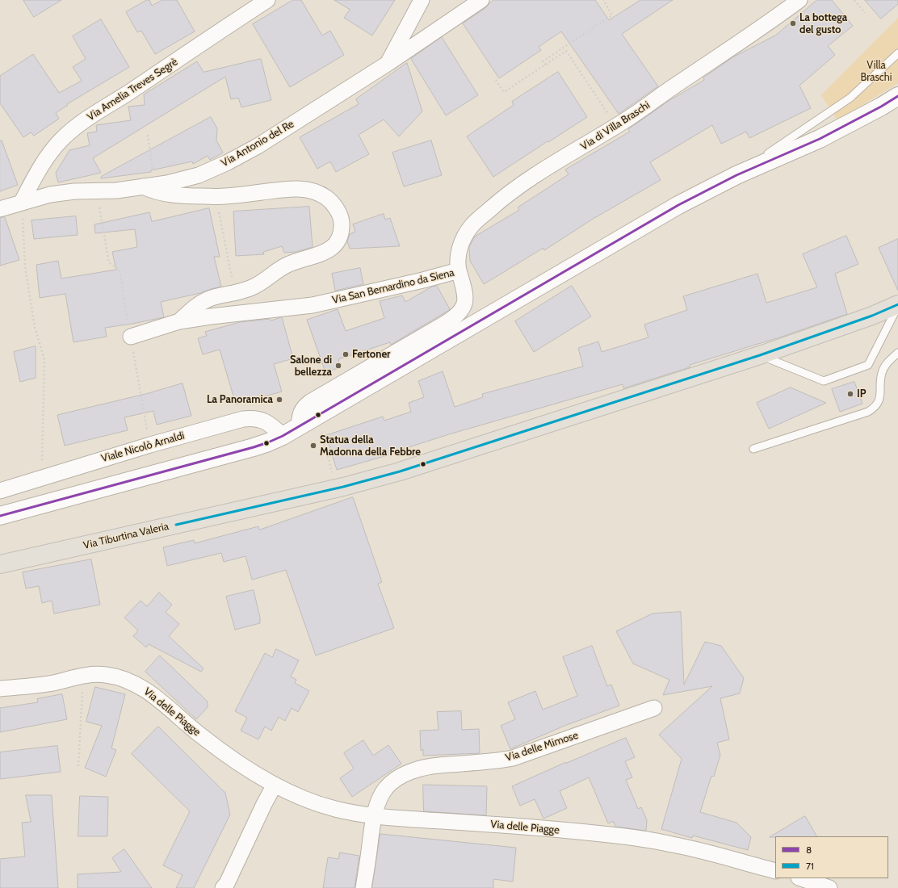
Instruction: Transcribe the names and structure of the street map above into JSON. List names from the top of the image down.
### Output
{
  "streets": {
    "main road": ["Via Tiburtina Valeria"],
    "street": [
      "Via Amelia Treves Segrè",
      "Via di Villa Braschi",
      "Via Antonio del Re",
      "Via San Bernardino da Siena",
      "Viale Nicolò Arnaldi",
      "Via delle Piagge",
      "Via delle Mimose"
    ]
  },
  "crossings": [
    ["Via Amelia Treves Segrè", "Via Antonio del Re"],
    ["Via di Villa Braschi", "Via San Bernardino da Siena"],
    ["Via Antonio del Re", "Via San Bernardino da Siena"],
    ["Via delle Piagge", "Via delle Mimose"]
  ],
  "parks": ["Villa Braschi"],
  "places": [
    "La bottega del gusto",
    "Fertoner",
    "Salone di bellezza",
    "IP",
    "La Panoramica",
    "Statua della Madonna della Febbre"
  ],
  "lines": ["transit line 8", "transit line 71"],
  "legend": ["8", "71"]
}
